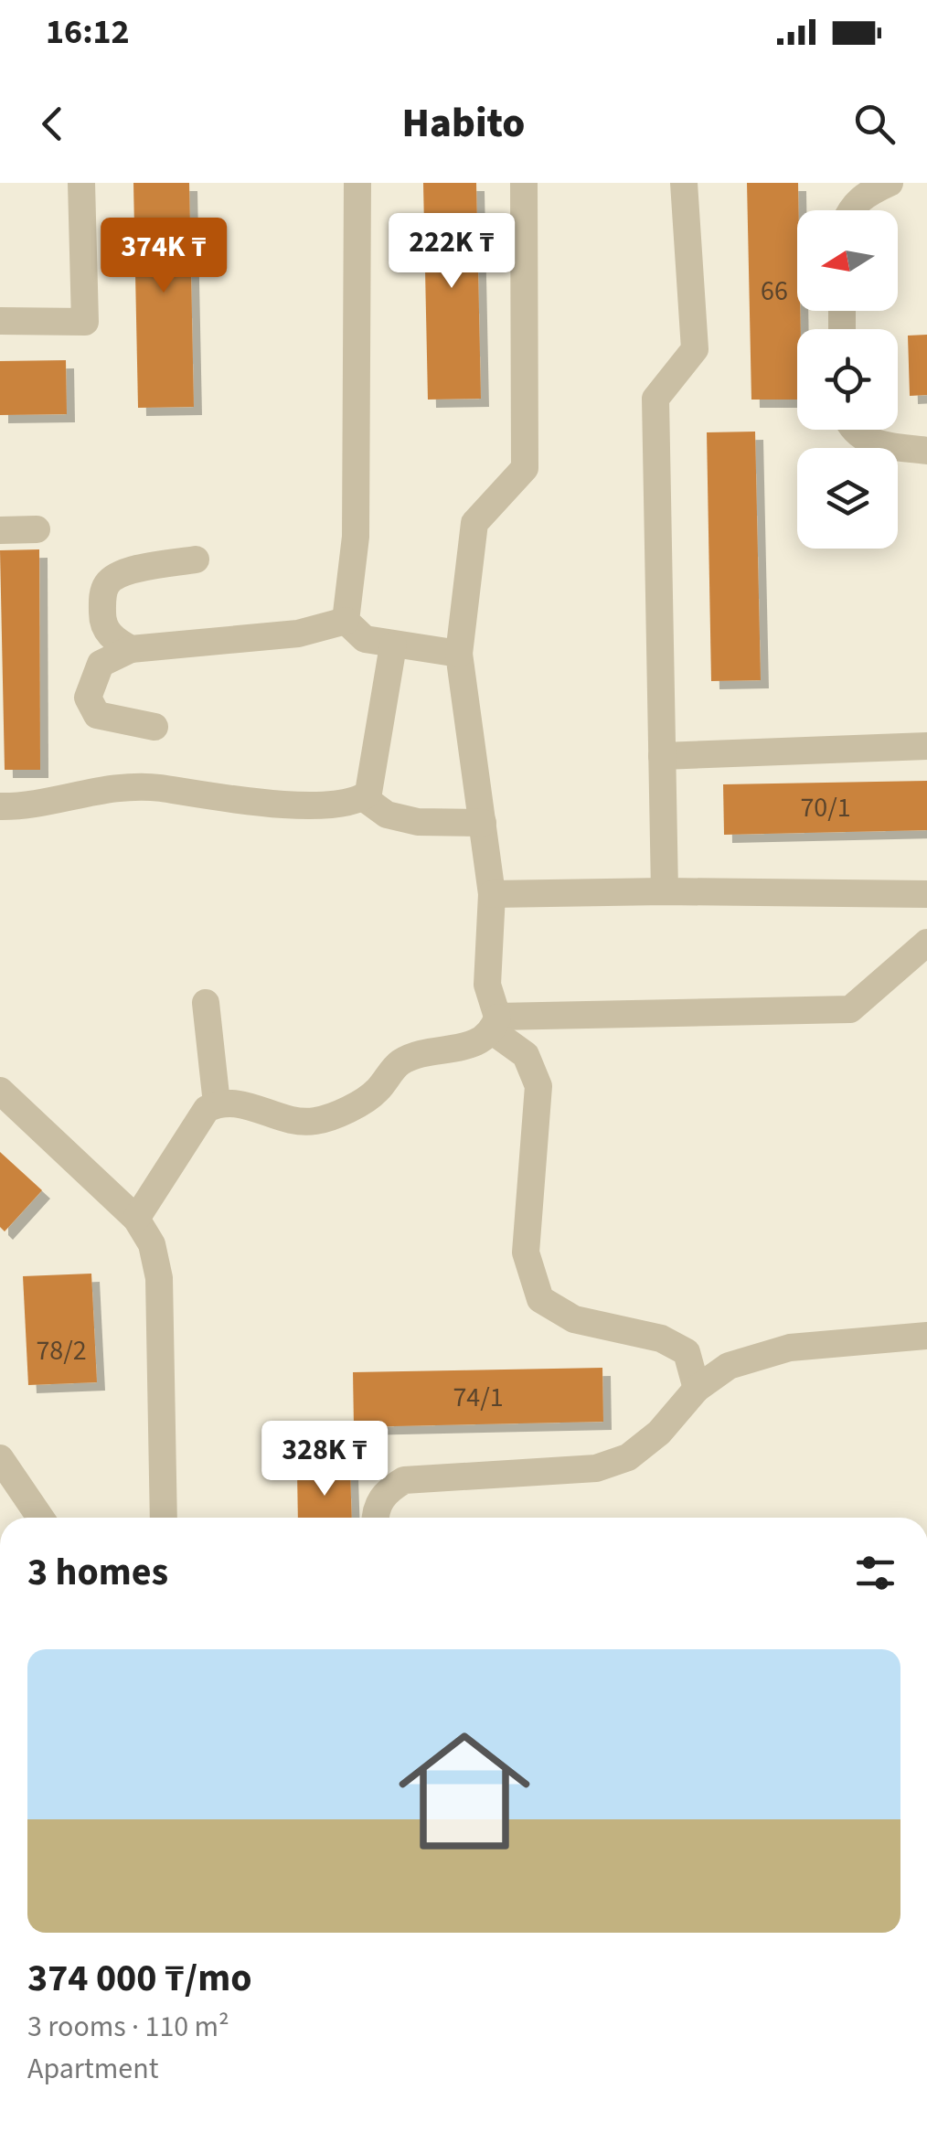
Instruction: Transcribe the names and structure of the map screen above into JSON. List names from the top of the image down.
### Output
{
  "house_numbers": [
    "66",
    "70/1",
    "78/2",
    "74/1"
  ],
  "north": "left",
  "page": {
    "status": "16:12",
    "header": "Habito",
    "price": ["222K ₸", "374K ₸", "328K ₸"],
    "heading": "3 homes",
    "list": [
      {
        "name": "374 000 ₸/mo",
        "note": "3 rooms · 110 m² · Apartment"
      }
    ]
  }
}
